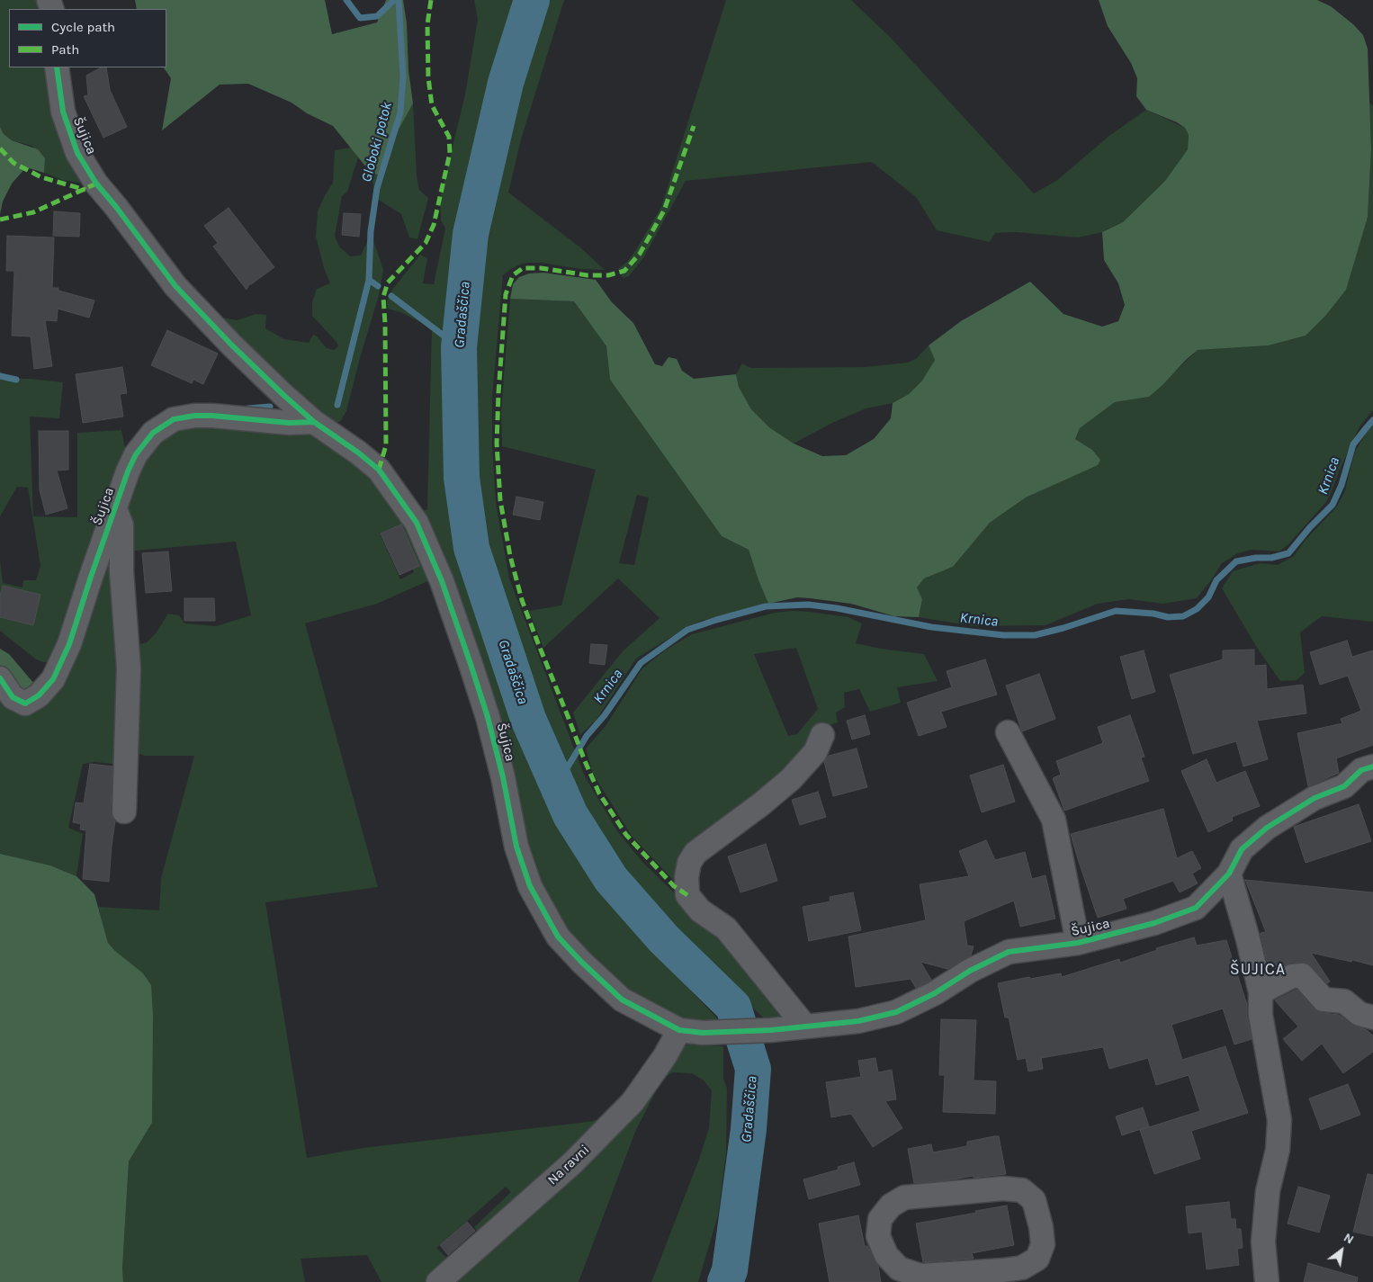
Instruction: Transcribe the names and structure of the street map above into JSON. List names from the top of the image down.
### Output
{
  "streets": {
    "street": ["Šujica", "Na ravni"]
  },
  "crossings": [
    ["Šujica", "Na ravni"]
  ],
  "districts": ["ŠUJICA"],
  "water": ["Globoki potok", "Gradaščica", "Krnica"],
  "legend": ["Cycle path", "Path"],
  "north": "top right"
}
